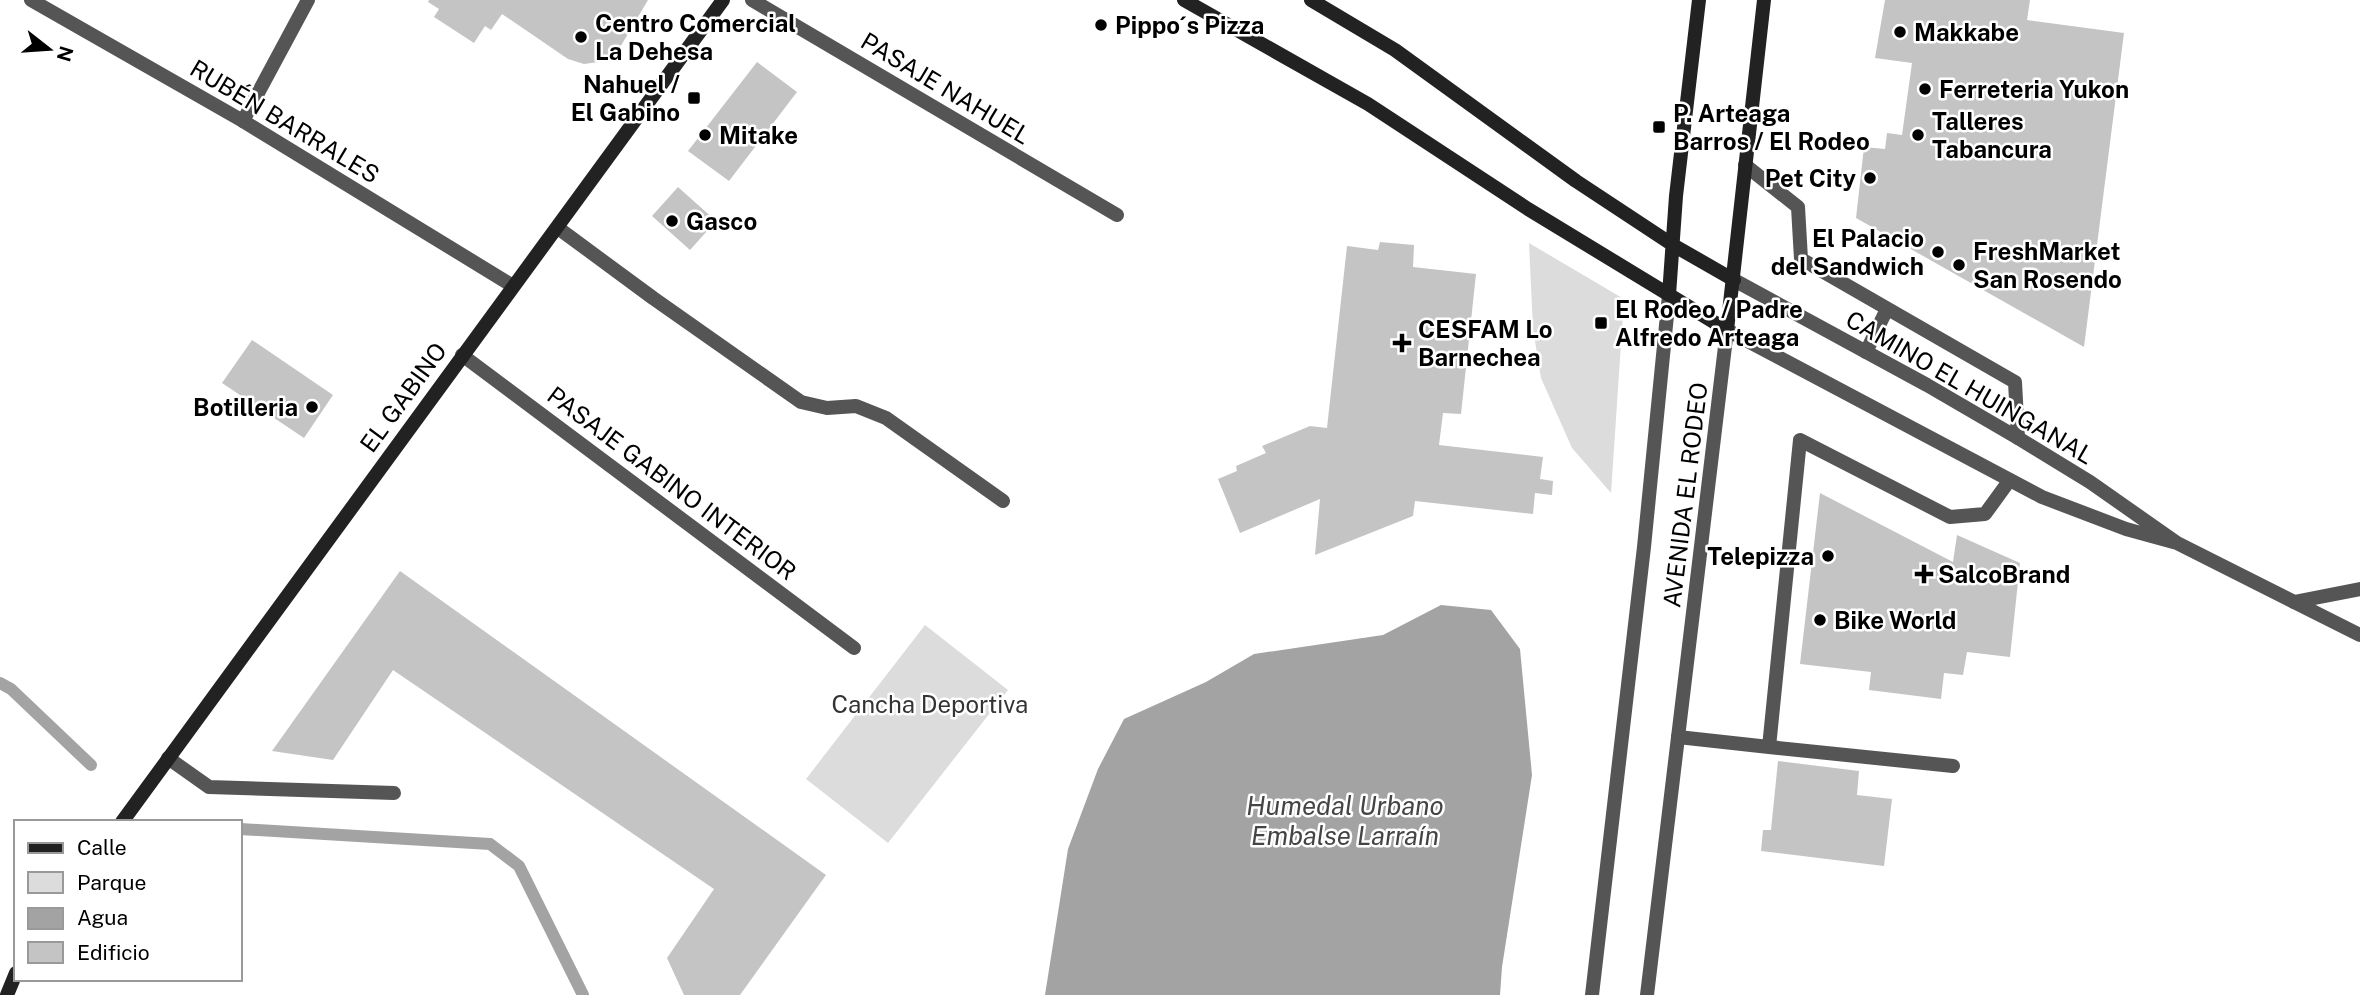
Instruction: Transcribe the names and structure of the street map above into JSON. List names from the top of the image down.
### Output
{
  "streets": {
    "main road": ["EL GABINO", "AVENIDA EL RODEO"],
    "street": [
      "PASAJE NAHUEL",
      "RUBÉN BARRALES",
      "CAMINO EL HUINGANAL",
      "PASAJE GABINO INTERIOR"
    ]
  },
  "crossings": [
    ["RUBÉN BARRALES", "EL GABINO"],
    ["CAMINO EL HUINGANAL", "AVENIDA EL RODEO"],
    ["EL GABINO", "PASAJE GABINO INTERIOR"]
  ],
  "water": ["Humedal Urbano Embalse Larraín"],
  "parks": ["Cancha Deportiva"],
  "places": {
    "other": [
      "Pippo´s Pizza",
      "Makkabe",
      "Centro Comercial La Dehesa",
      "Ferreteria Yukon",
      "Mitake",
      "Talleres Tabancura",
      "Pet City",
      "Gasco",
      "El Palacio del Sandwich",
      "FreshMarket San Rosendo",
      "Botilleria",
      "Telepizza",
      "Bike World"
    ],
    "transit": ["Nahuel / El Gabino", "P. Arteaga Barros / El Rodeo", "El Rodeo / Padre Alfredo Arteaga"],
    "health": ["CESFAM Lo Barnechea", "SalcoBrand"]
  },
  "legend": [
    "Calle",
    "Parque",
    "Agua",
    "Edificio"
  ],
  "north": "right"
}
